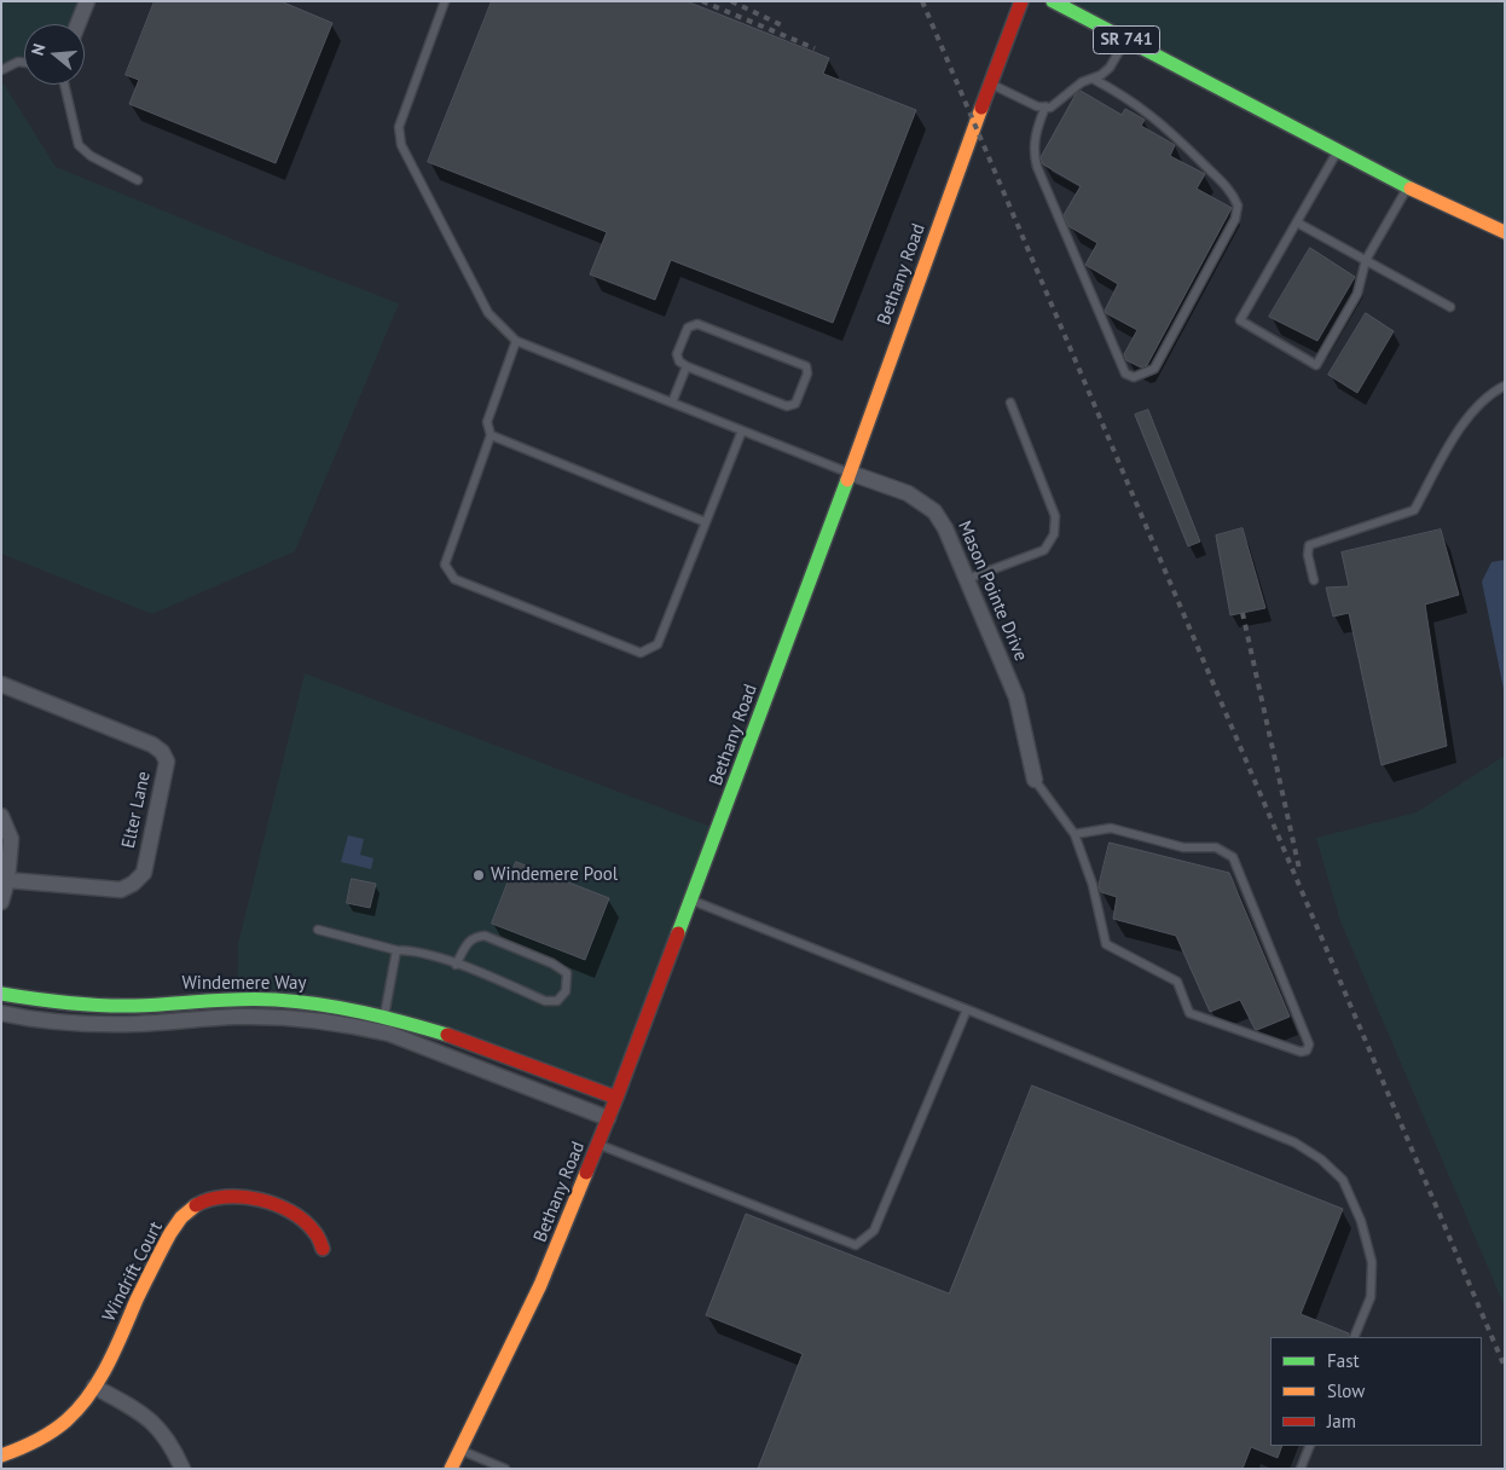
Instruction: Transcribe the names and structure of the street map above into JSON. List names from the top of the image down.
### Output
{
  "streets": {
    "main road": [
      "SR 741",
      "Bethany Road",
      "Windemere Way",
      "Windrift Court"
    ],
    "street": ["Mason Pointe Drive", "Elter Lane"]
  },
  "crossings": [
    ["Bethany Road", "Mason Pointe Drive"],
    ["Bethany Road", "Windemere Way"]
  ],
  "places": ["Windemere Pool"],
  "legend": ["Fast", "Slow", "Jam"],
  "north": "left"
}
